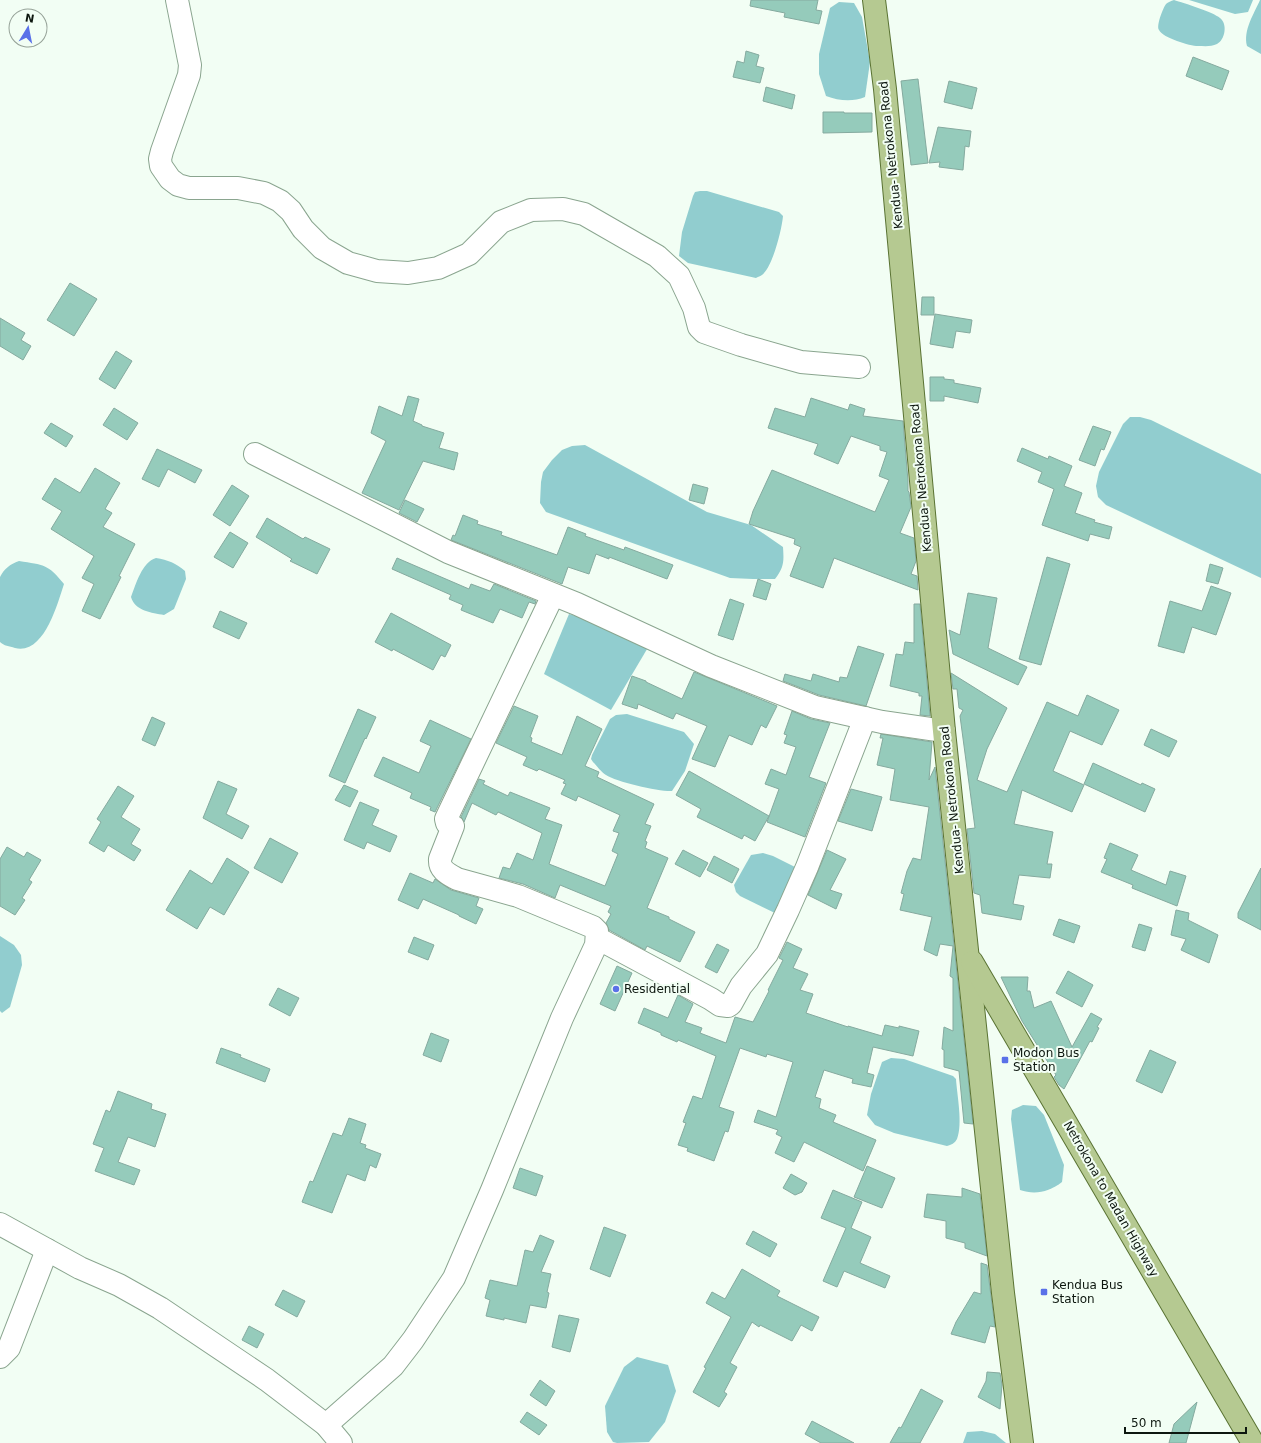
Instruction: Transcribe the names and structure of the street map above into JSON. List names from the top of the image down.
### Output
{
  "streets": {
    "main road": ["Kendua- Netrokona Road", "Netrokona to Madan Highway"]
  },
  "crossings": [
    ["Kendua- Netrokona Road", "Netrokona to Madan Highway"]
  ],
  "places": {
    "other": ["Residential"],
    "transit": ["Modon Bus Station", "Kendua Bus Station"]
  },
  "scale_bar": "50 m",
  "north": "top"
}
